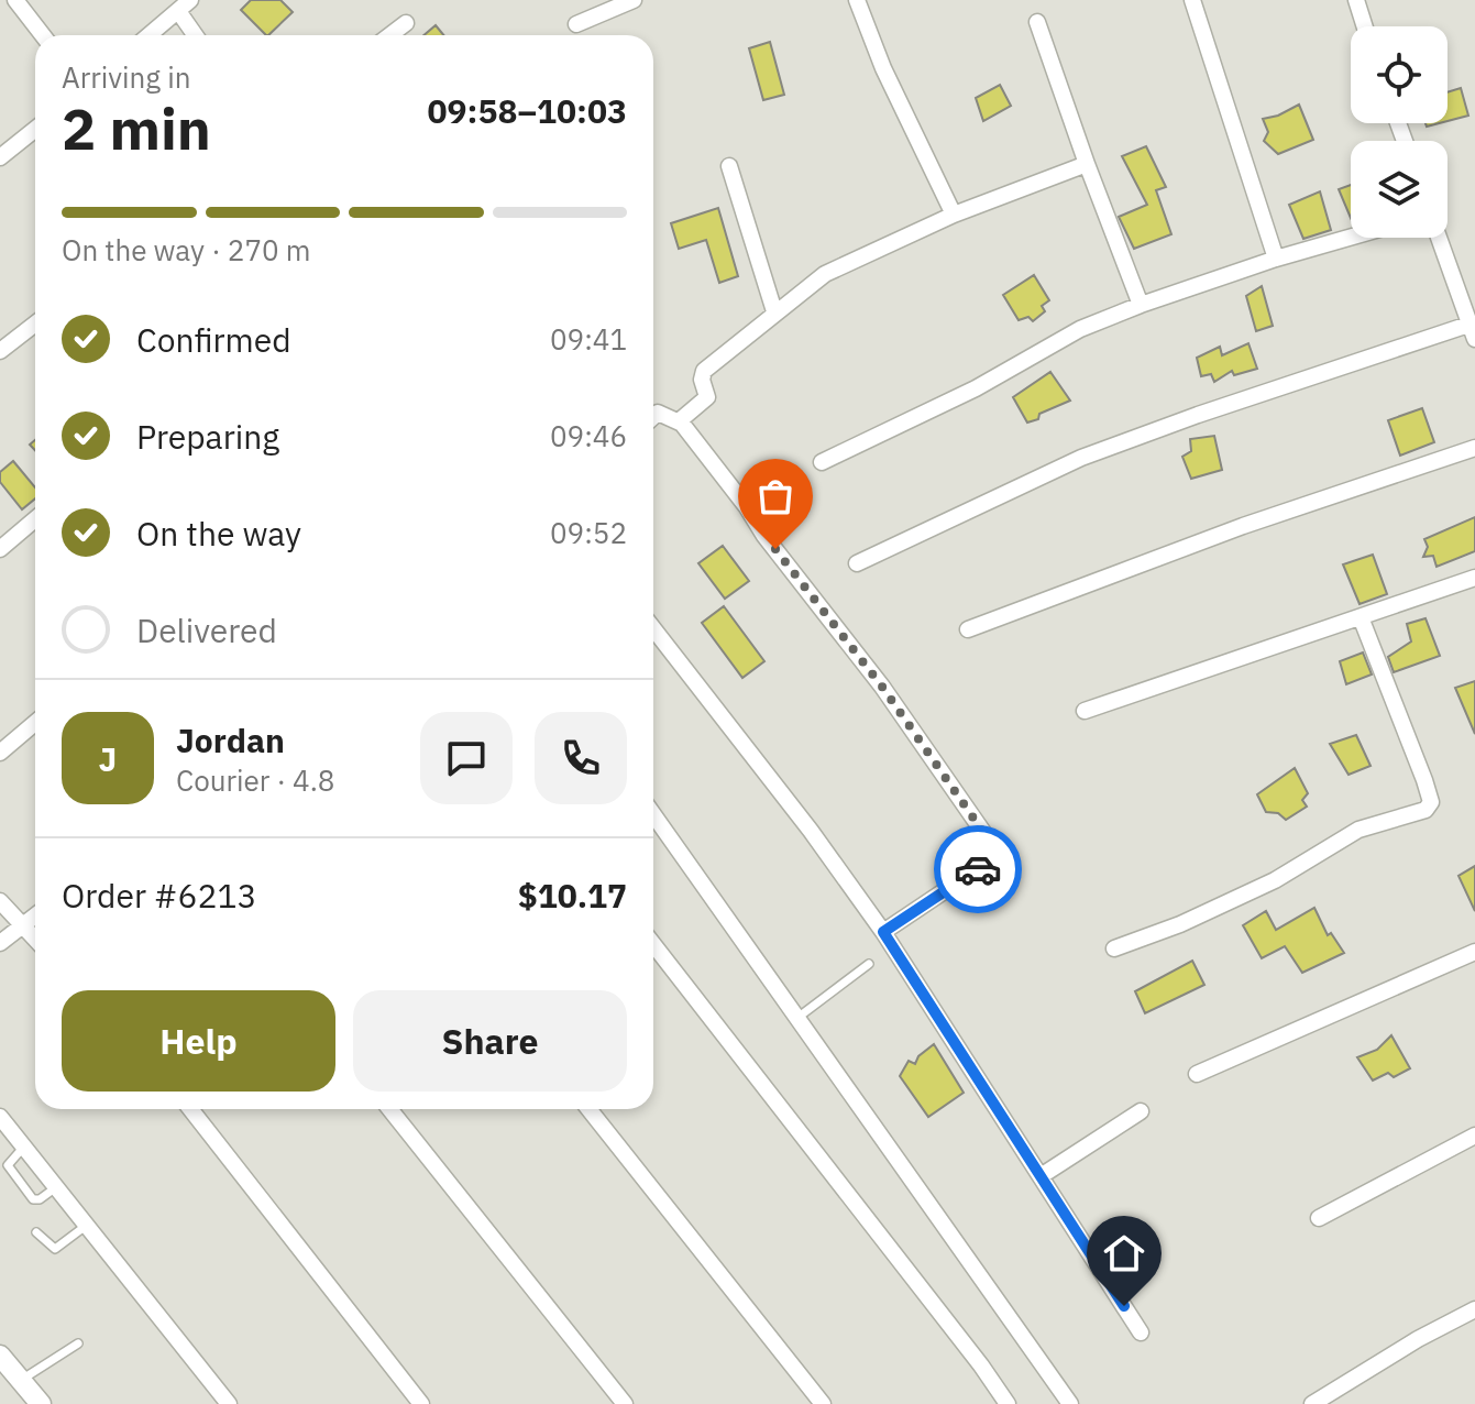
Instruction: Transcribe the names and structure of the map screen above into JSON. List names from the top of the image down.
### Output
{
  "page": {
    "heading": ["2 min", "Arriving in", "09:58–10:03"],
    "panel": [
      "Jordan",
      "Courier · 4.8",
      "Order #6213",
      "$10.17"
    ],
    "bar": "On the way · 270 m",
    "list": [
      ["Confirmed", "09:41"],
      ["Preparing", "09:46"],
      ["On the way", "09:52"],
      "Delivered"
    ],
    "round": "J",
    "buttons": ["Help", "Share"]
  }
}
